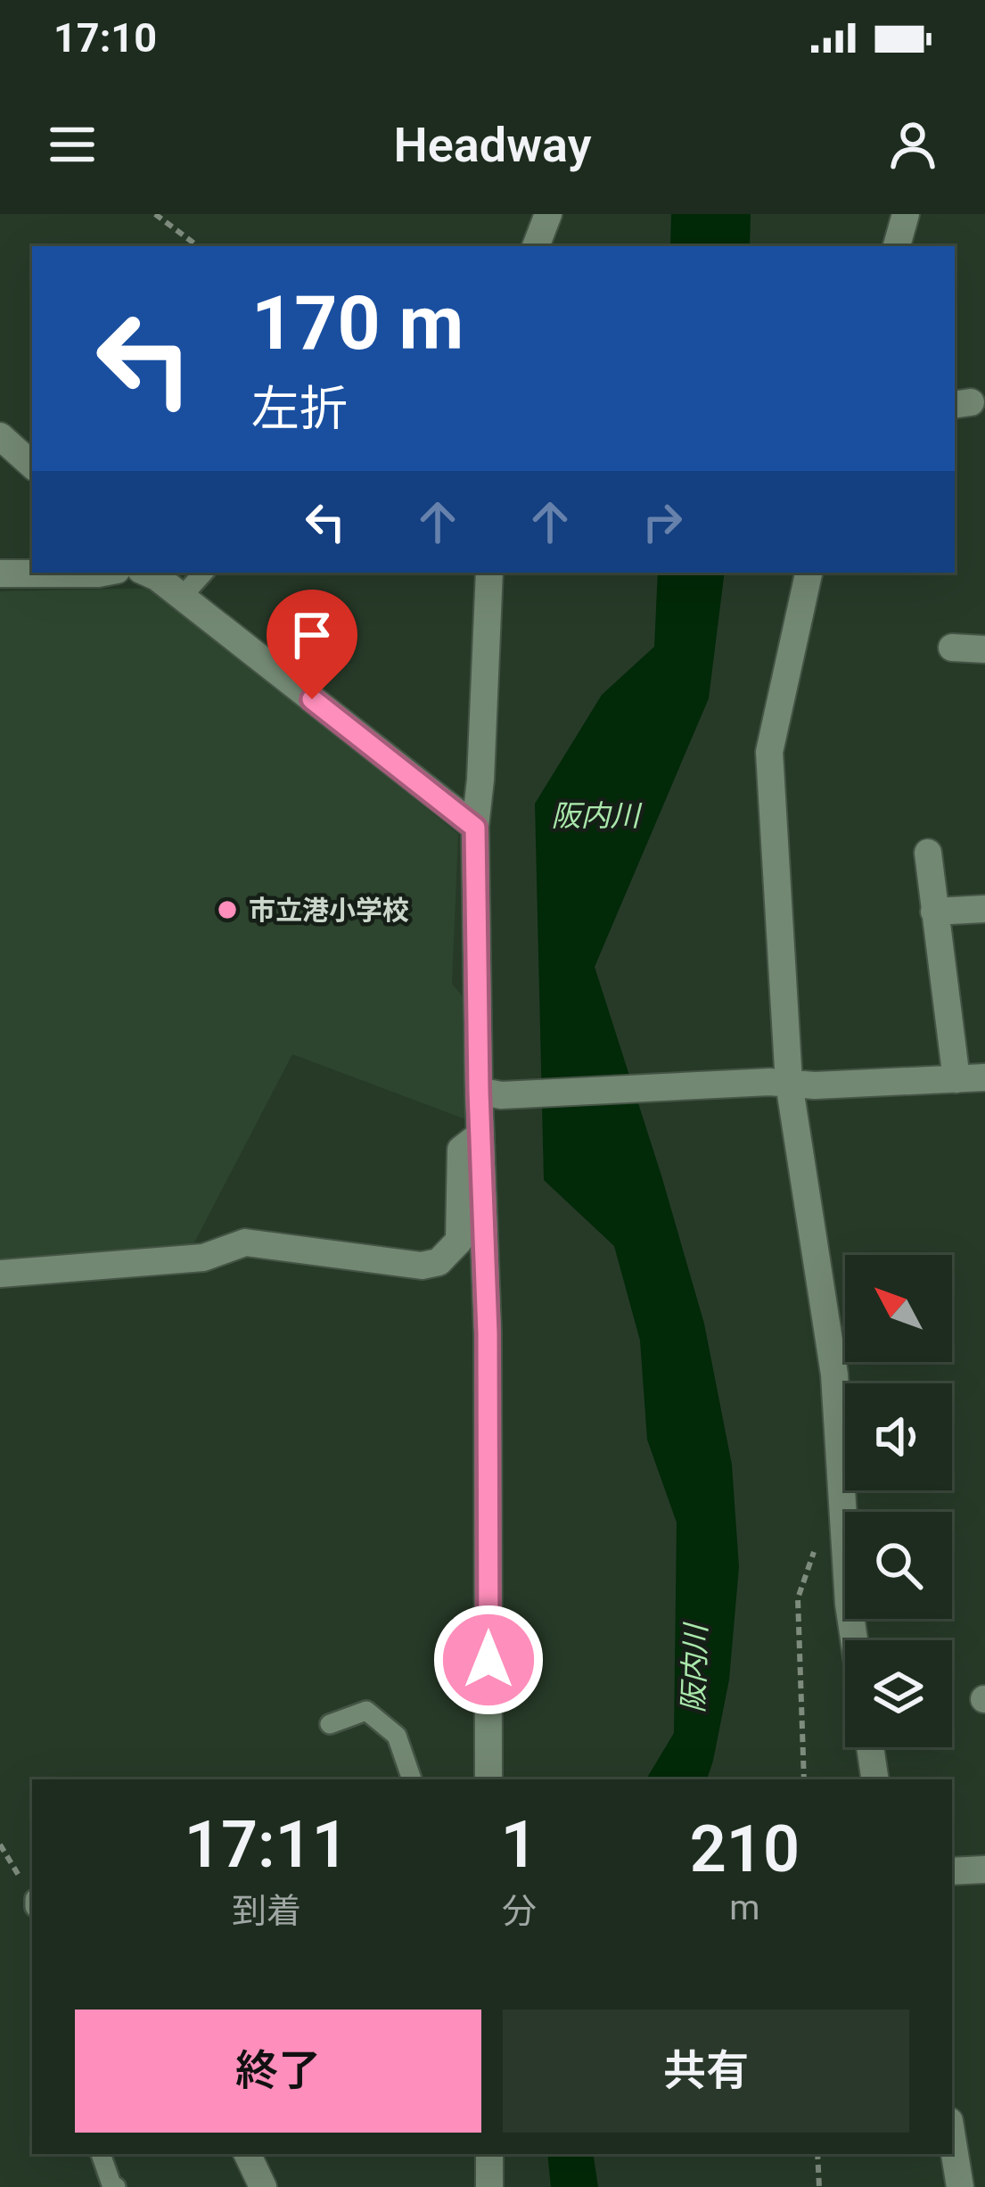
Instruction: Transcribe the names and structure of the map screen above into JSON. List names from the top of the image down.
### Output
{
  "water": ["阪内川"],
  "places": ["市立港小学校"],
  "north": "top left",
  "page": {
    "status": "17:10",
    "header": "Headway",
    "turn": ["170 m", "左折"],
    "eta": [
      "17:11",
      "到着",
      "1",
      "分",
      "210",
      "m"
    ],
    "buttons": ["終了", "共有"]
  }
}
